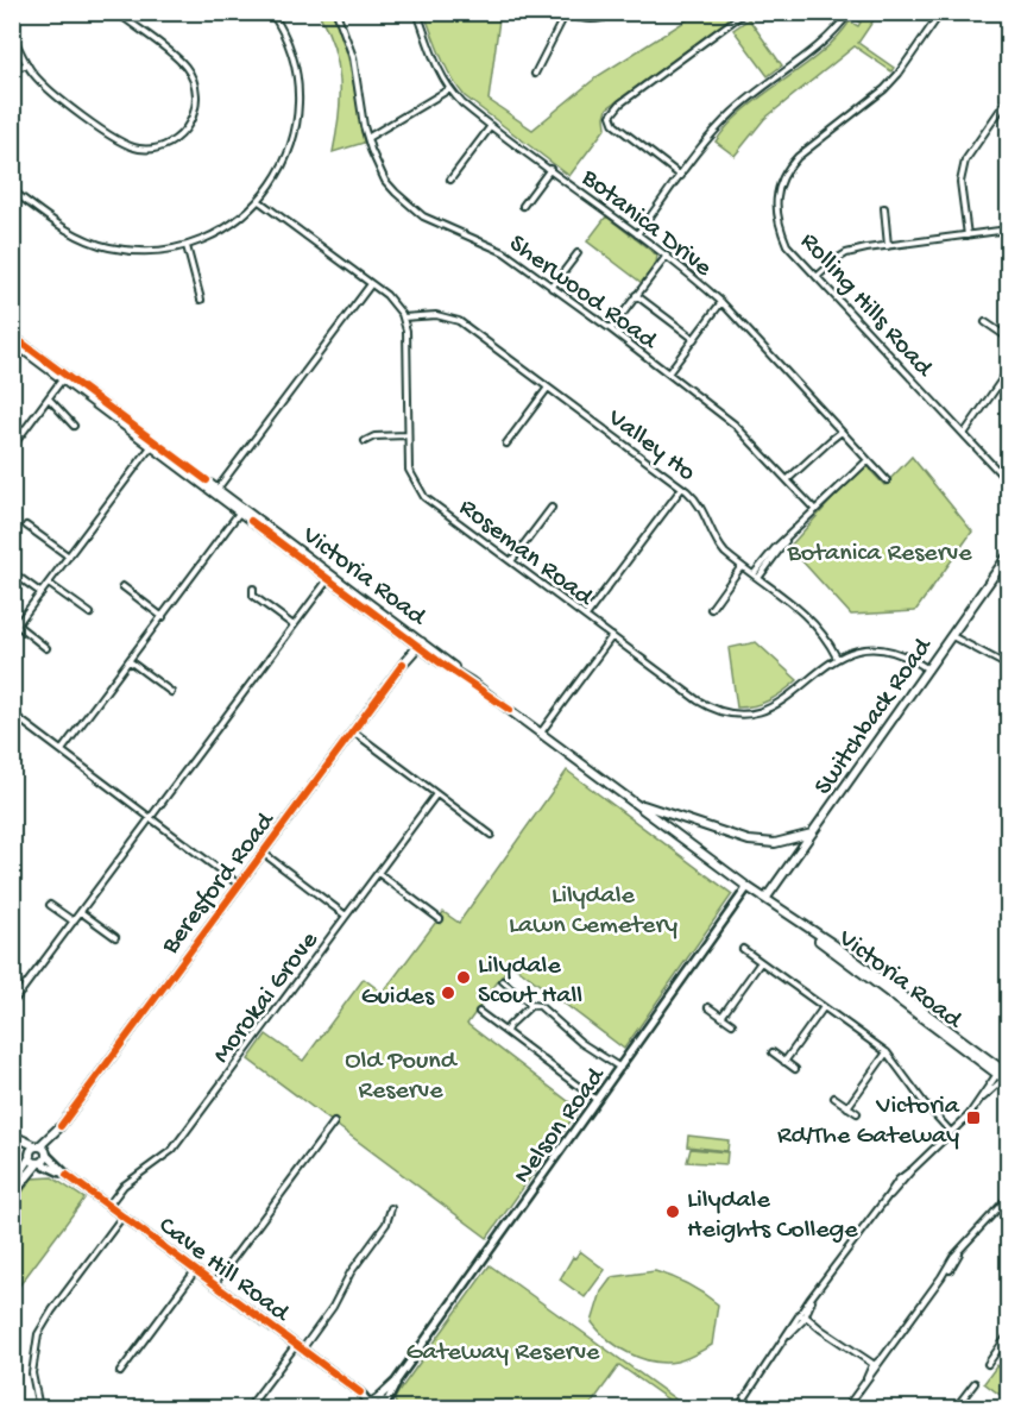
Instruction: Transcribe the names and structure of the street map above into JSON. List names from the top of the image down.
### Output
{
  "streets": {
    "main road": ["Victoria Road", "Switchback Road", "Beresford Road"],
    "street": [
      "Botanica Drive",
      "Sherwood Road",
      "Rolling Hills Road",
      "Valley Ho",
      "Roseman Road",
      "Morokai Grove",
      "Nelson Road",
      "Cave Hill Road"
    ]
  },
  "crossings": [
    ["Valley Ho", "Roseman Road"],
    ["Roseman Road", "Switchback Road"],
    ["Victoria Road", "Switchback Road"],
    ["Victoria Road", "Beresford Road"],
    ["Victoria Road", "Nelson Road"],
    ["Beresford Road", "Cave Hill Road"],
    ["Morokai Grove", "Cave Hill Road"],
    ["Nelson Road", "Cave Hill Road"]
  ],
  "parks": [
    "Botanica Reserve",
    "Lilydale Lawn Cemetery",
    "Old Pound Reserve",
    "Gateway Reserve"
  ],
  "places": {
    "other": ["Lilydale Scout Hall", "Guides", "Lilydale Heights College"],
    "transit": ["Victoria Rd/The Gateway"]
  }
}
